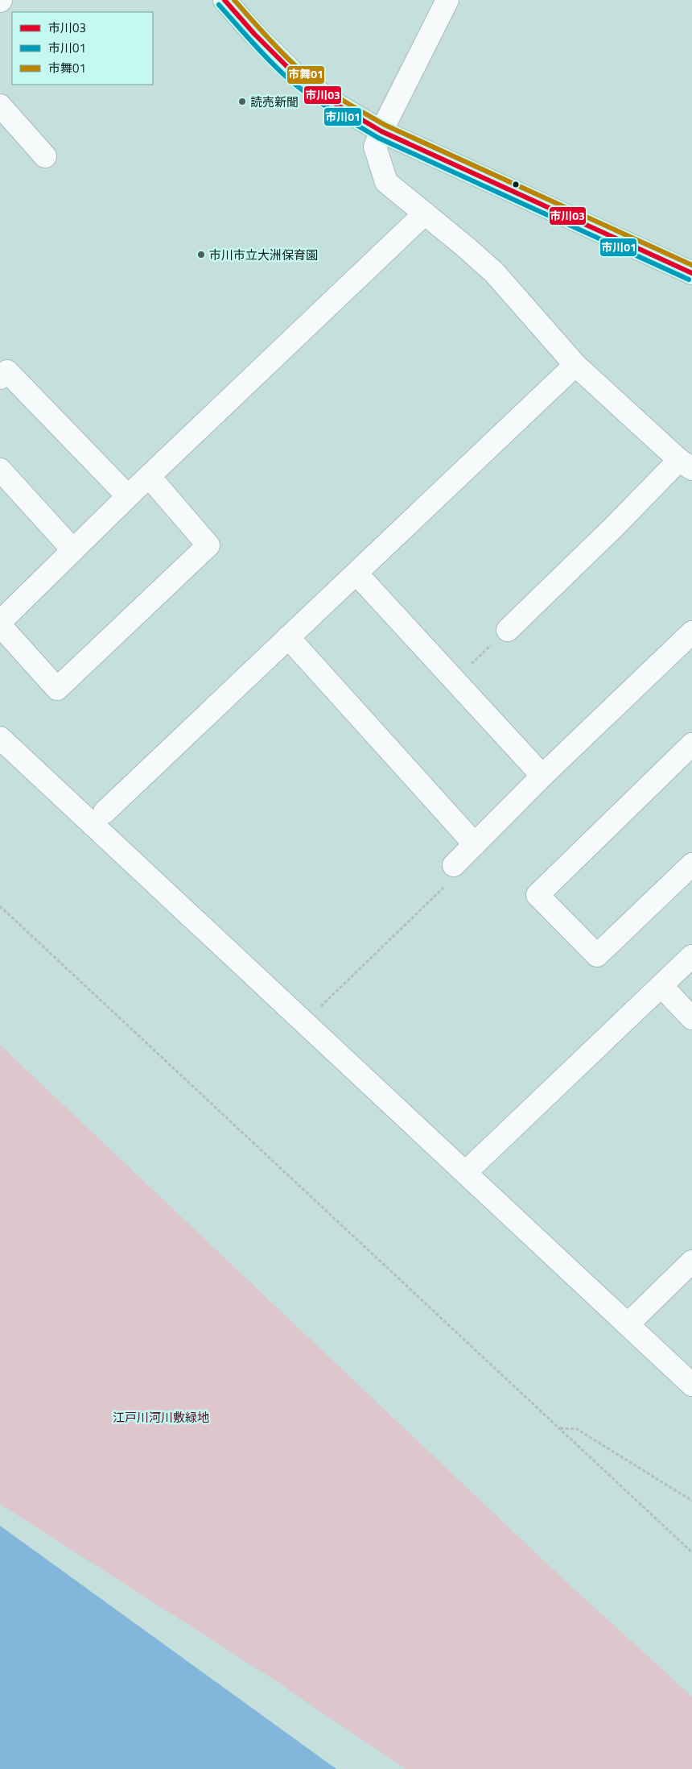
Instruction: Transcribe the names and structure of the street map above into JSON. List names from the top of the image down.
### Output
{
  "parks": ["江戸川河川敷緑地"],
  "places": ["読売新聞", "市川市立大洲保育園"],
  "lines": ["transit line 市川03", "transit line 市舞01", "transit line 市川01"],
  "legend": ["市川03", "市川01", "市舞01"]
}
